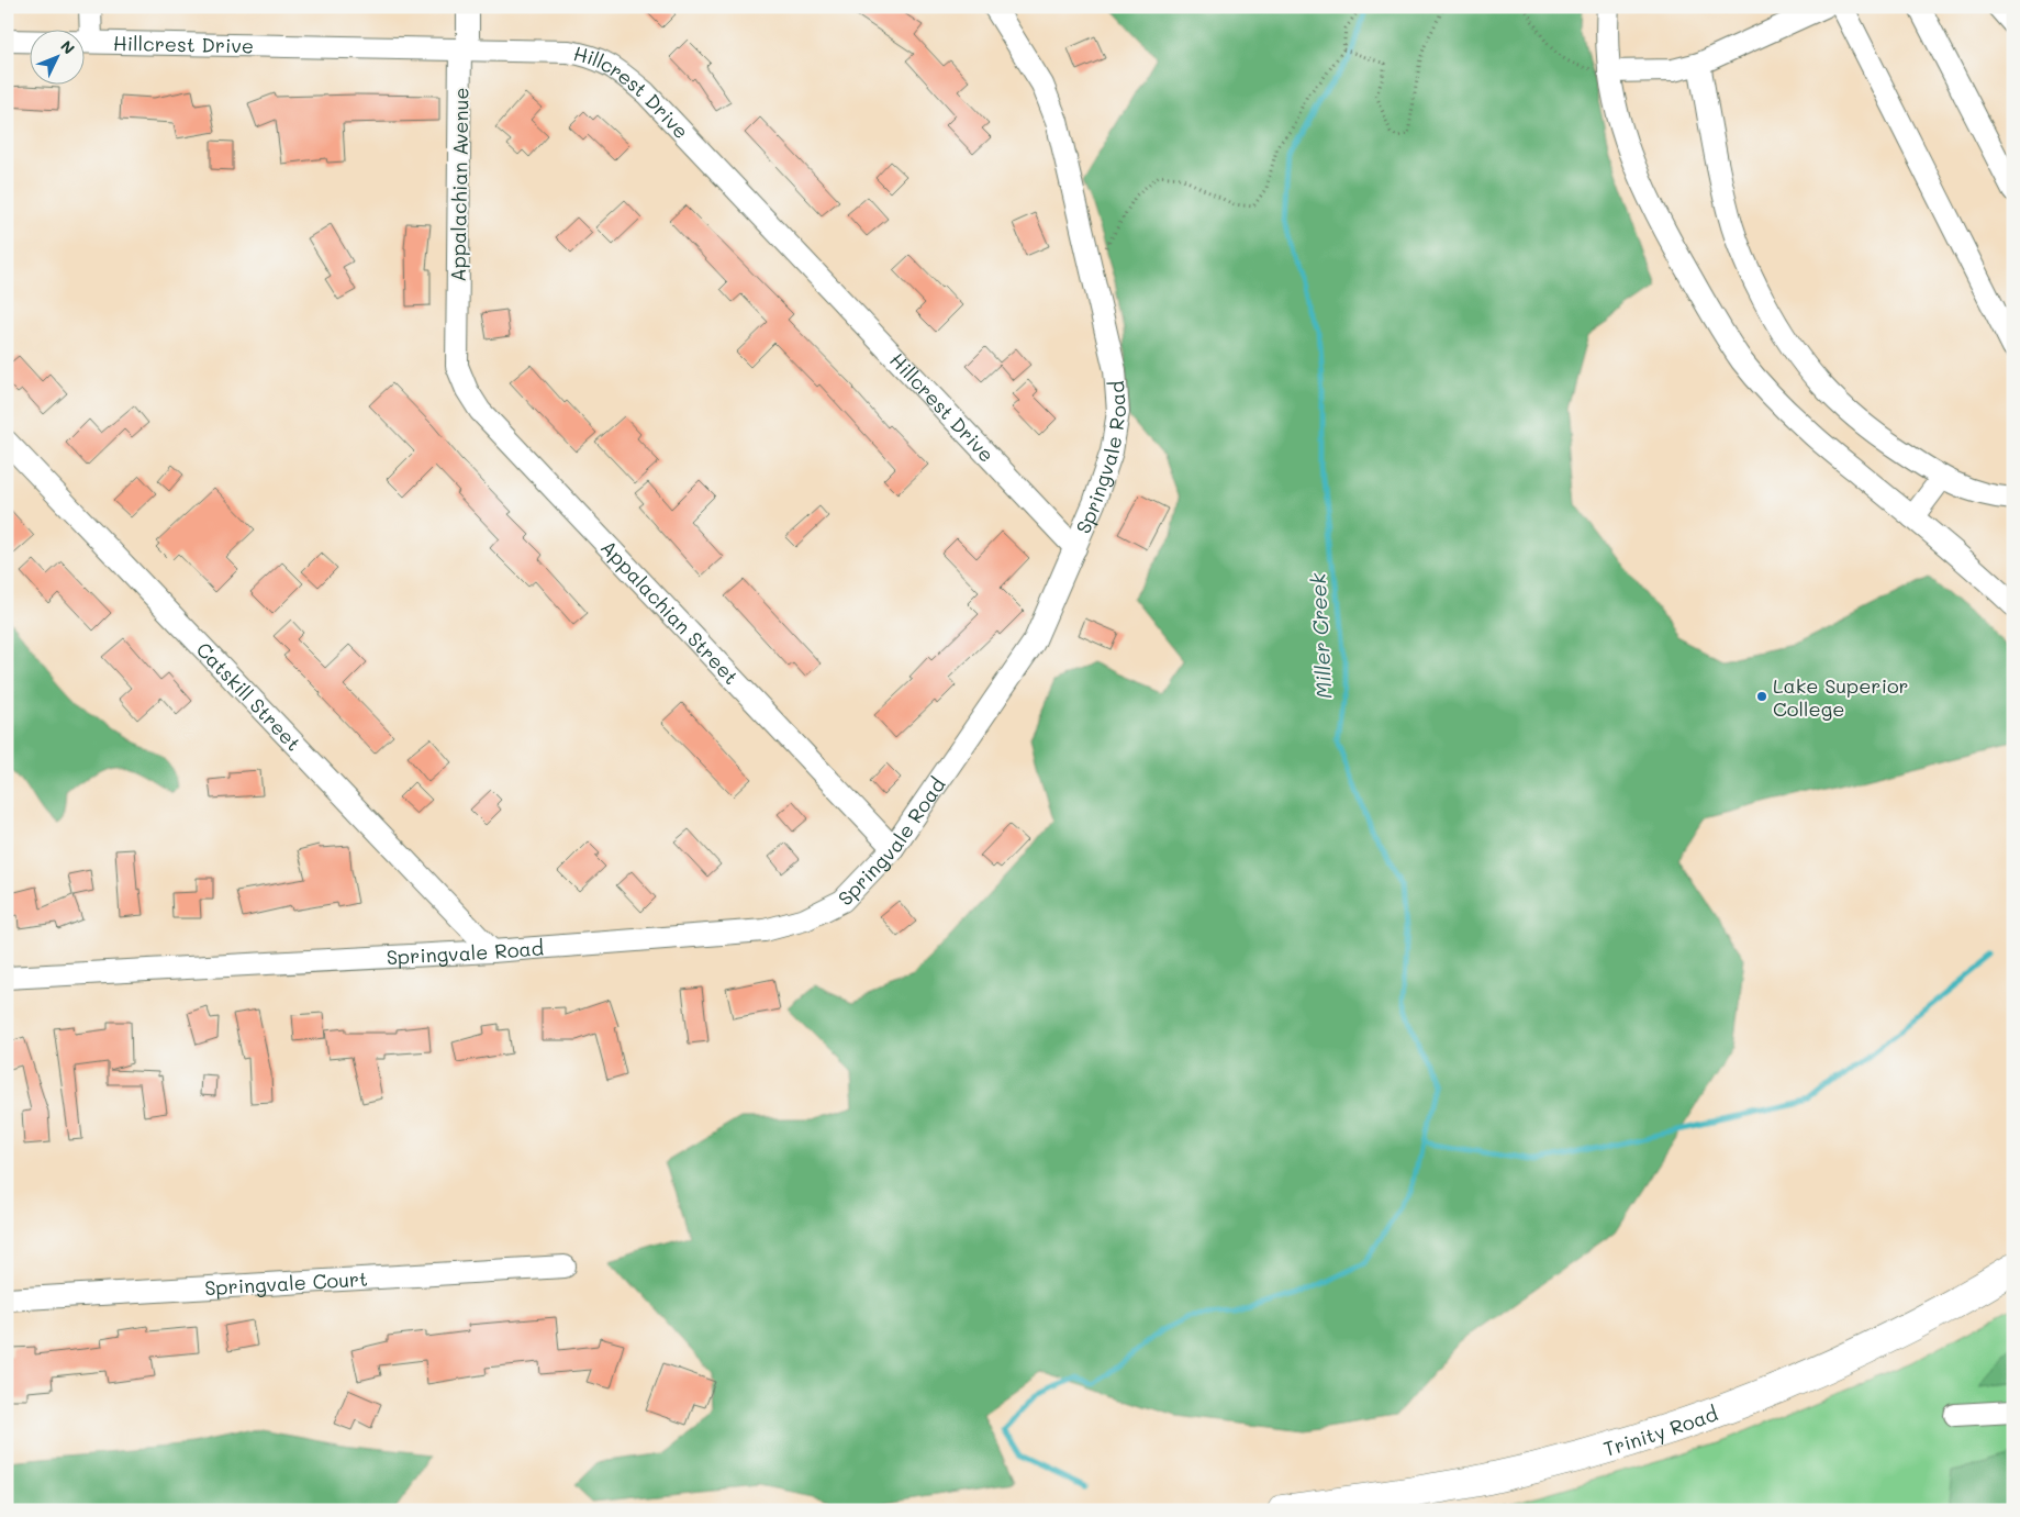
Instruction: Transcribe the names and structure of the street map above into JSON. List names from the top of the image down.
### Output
{
  "streets": {
    "highway": ["Trinity Road"],
    "street": [
      "Hillcrest Drive",
      "Appalachian Avenue",
      "Springvale Road",
      "Appalachian Street",
      "Catskill Street",
      "Springvale Court"
    ]
  },
  "crossings": [
    ["Hillcrest Drive", "Appalachian Avenue"],
    ["Hillcrest Drive", "Springvale Road"],
    ["Appalachian Avenue", "Appalachian Street"],
    ["Springvale Road", "Appalachian Street"],
    ["Springvale Road", "Catskill Street"]
  ],
  "water": ["Miller Creek"],
  "places": ["Lake Superior College"],
  "north": "top right"
}
